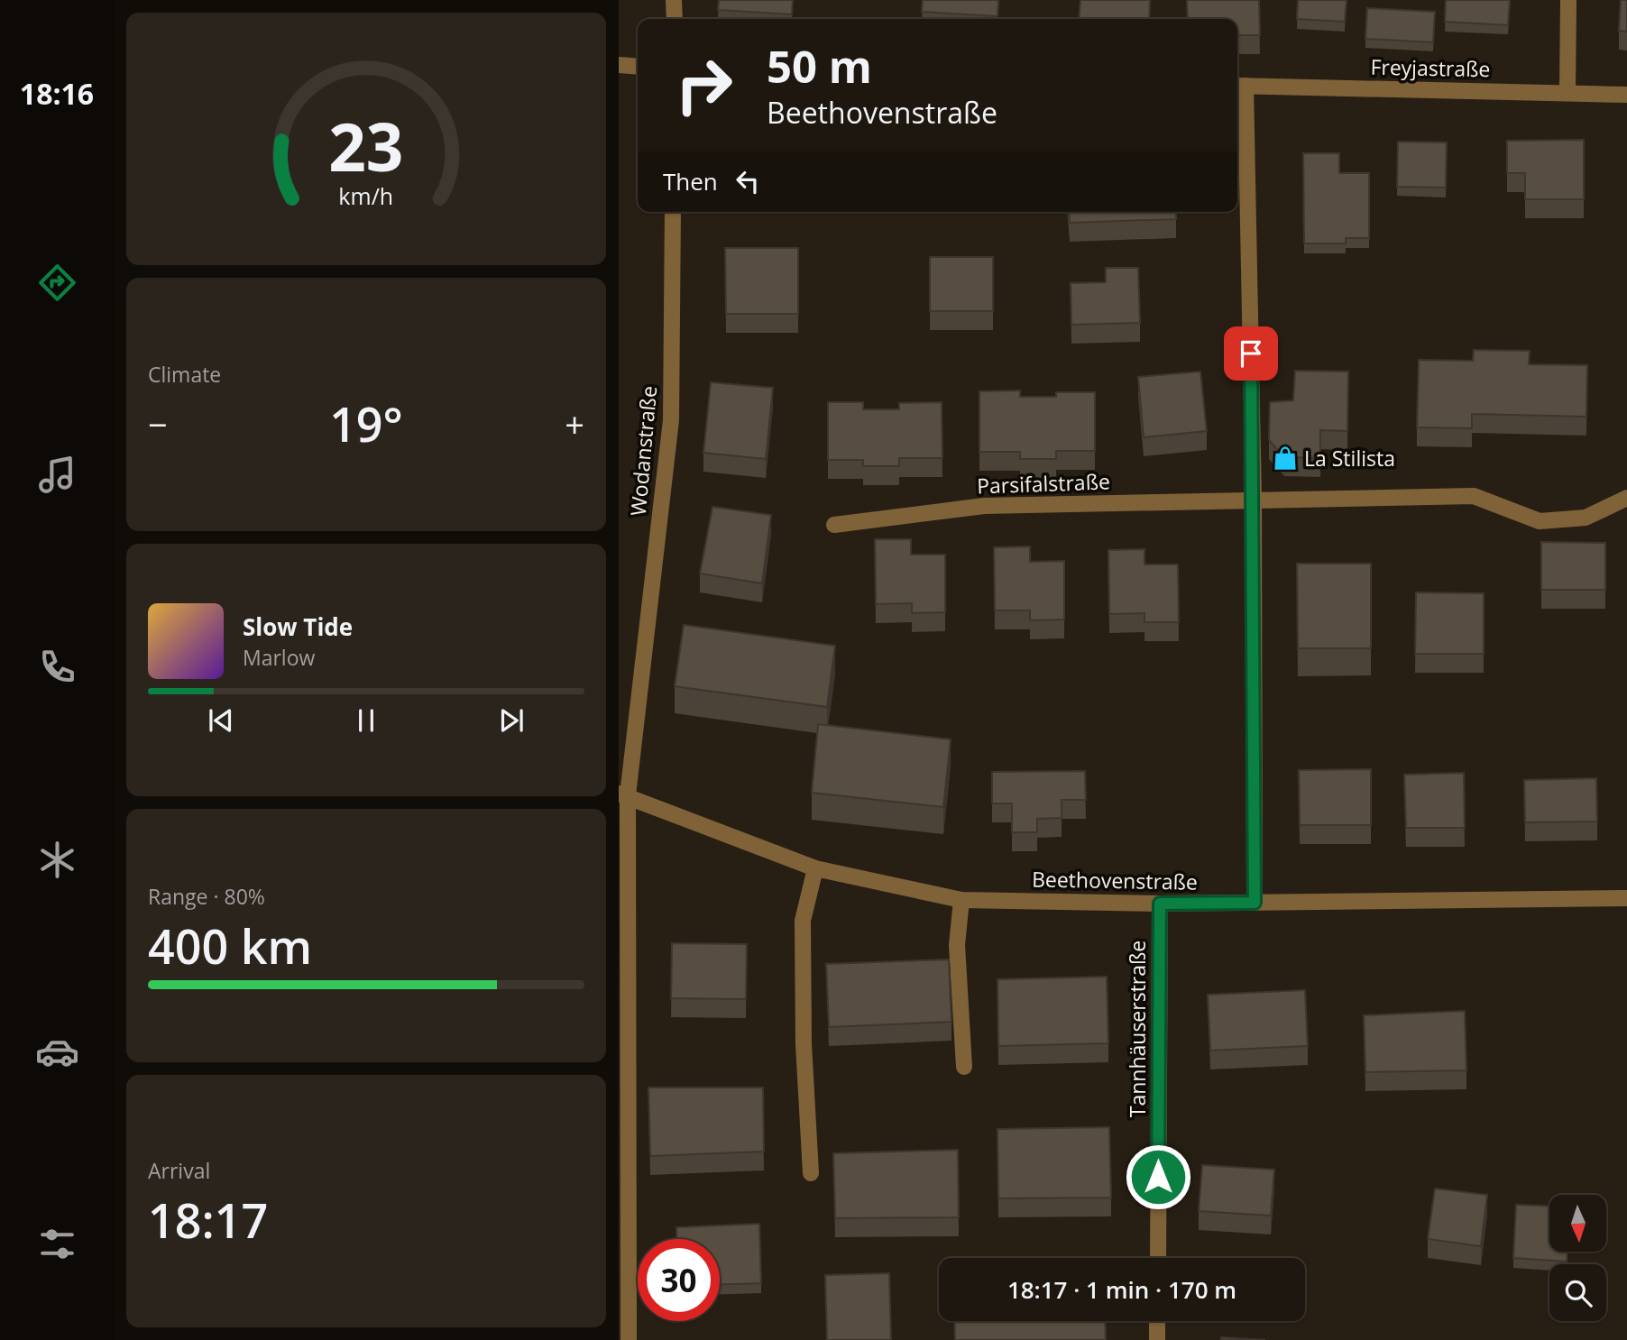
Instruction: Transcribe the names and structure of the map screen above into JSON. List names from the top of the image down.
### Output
{
  "streets": {
    "street": [
      "Freyjastraße",
      "Wodanstraße",
      "Parsifalstraße",
      "Beethovenstraße",
      "Tannhäuserstraße"
    ]
  },
  "crossings": [
    ["Wodanstraße", "Beethovenstraße"],
    ["Beethovenstraße", "Tannhäuserstraße"]
  ],
  "places": {
    "shop": ["La Stilista"]
  },
  "north": "bottom",
  "page": {
    "tabs": "18:16",
    "turn": ["50 m", "Beethovenstraße"],
    "then": "Then",
    "tile": [
      "Climate",
      ["Range · 80%", "400 km"],
      ["Arrival", "18:17"]
    ],
    "heat": ["−", "19°", "+"],
    "song": ["Slow Tide", "Marlow"],
    "limit": "30",
    "trip": "18:17 · 1 min · 170 m",
    "gauge": ["23", "km/h"]
  }
}
